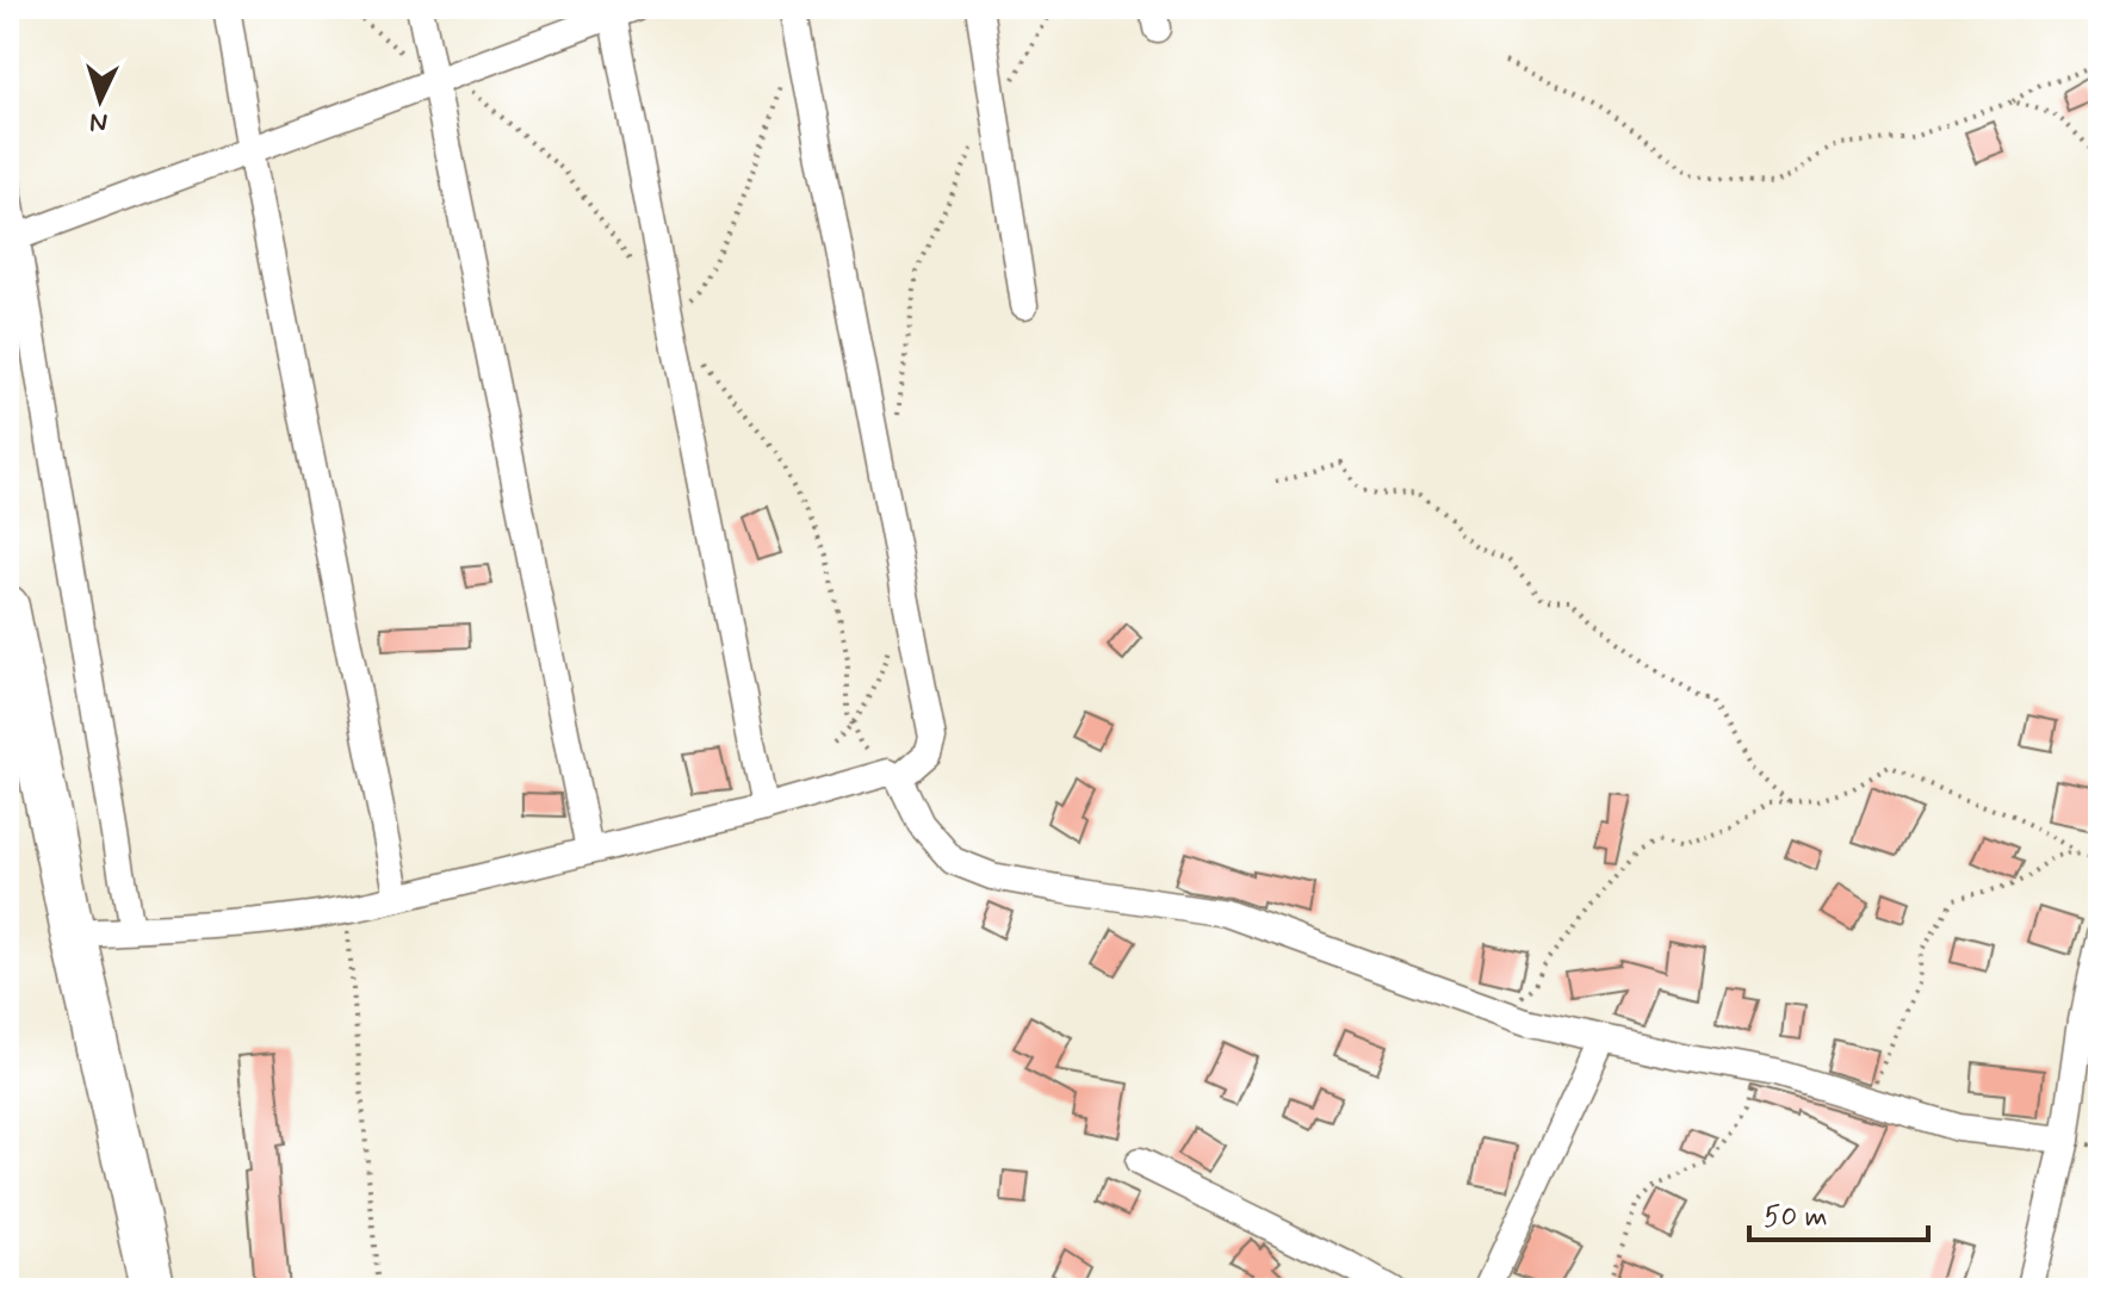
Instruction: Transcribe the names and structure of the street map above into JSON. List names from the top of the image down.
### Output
{
  "scale_bar": "50 m",
  "north": "bottom"
}
